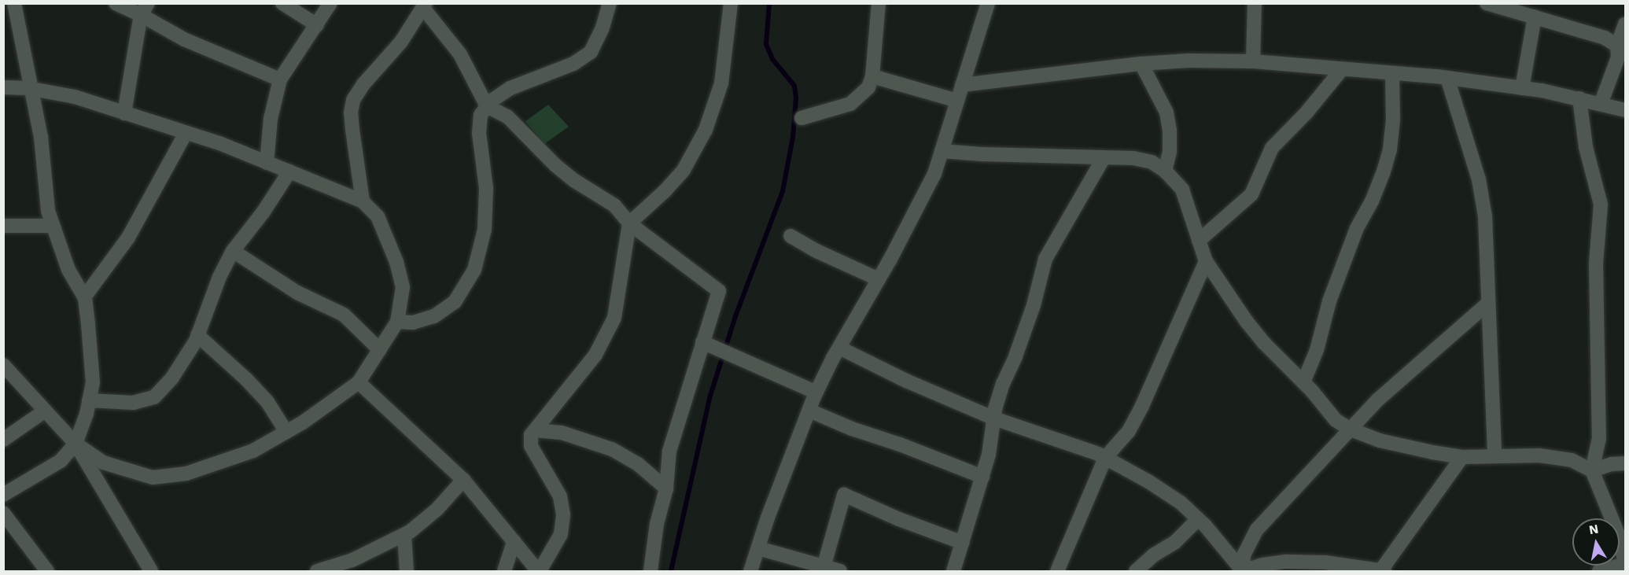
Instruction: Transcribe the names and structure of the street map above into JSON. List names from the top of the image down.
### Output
{
  "north": "top"
}
